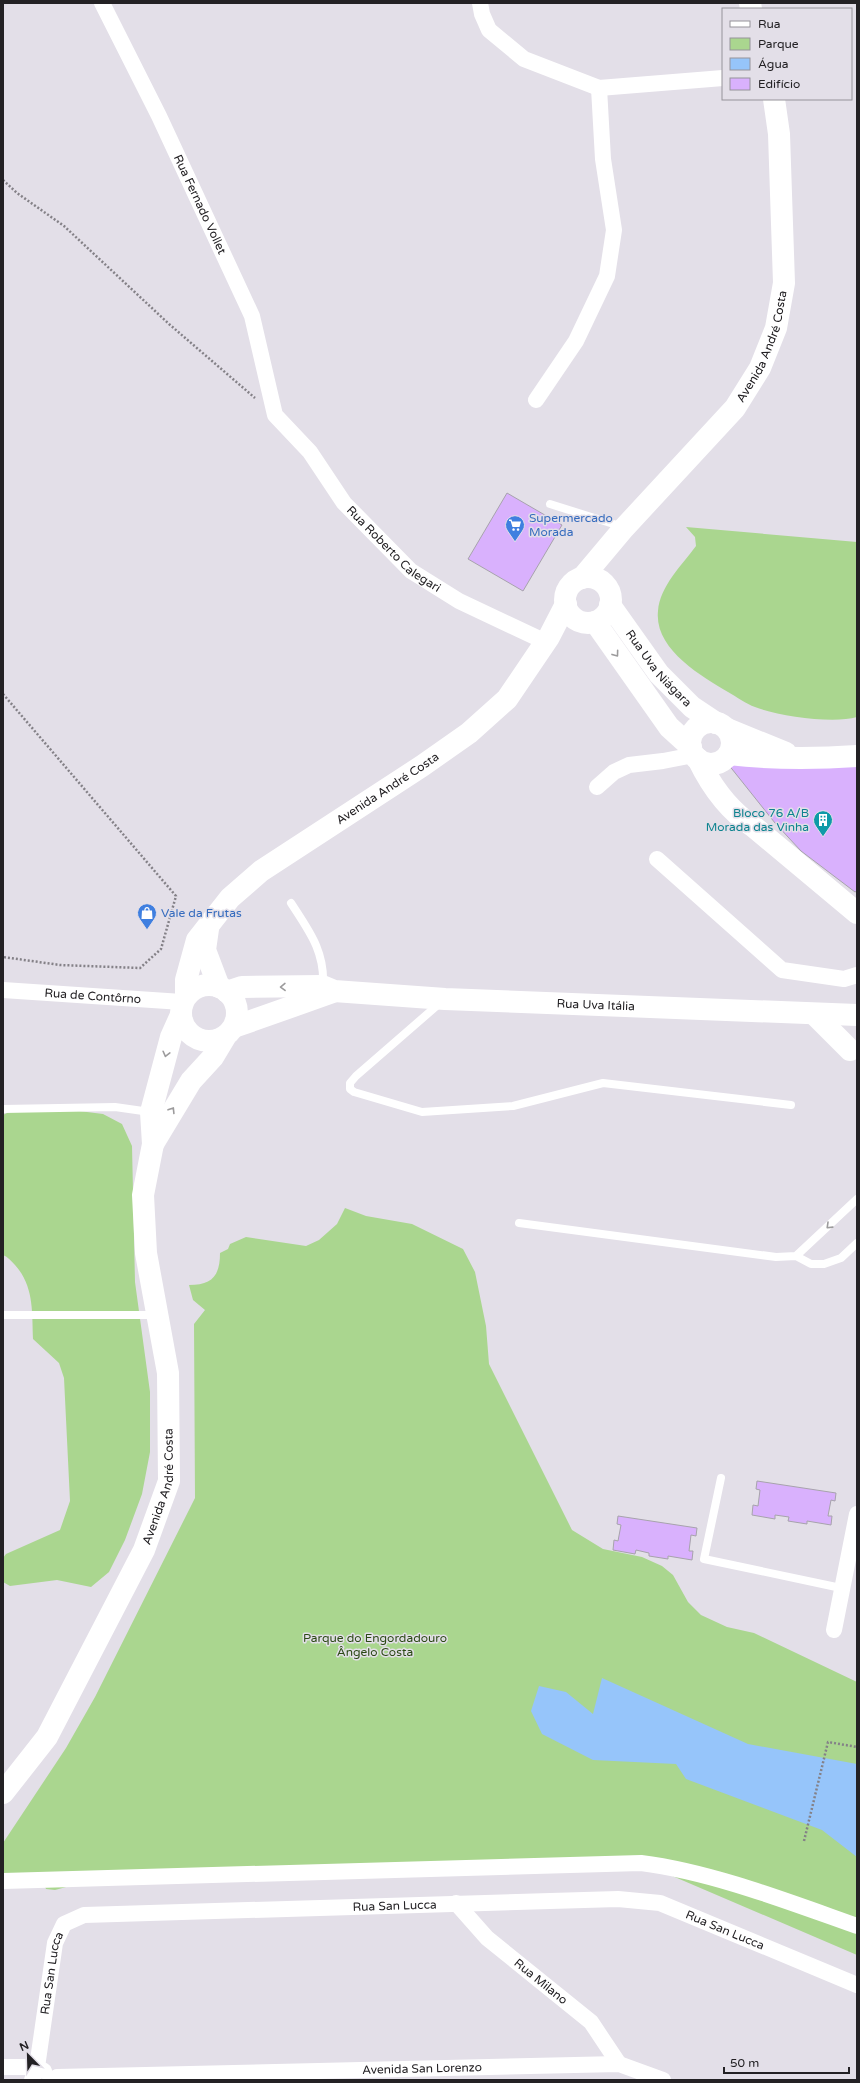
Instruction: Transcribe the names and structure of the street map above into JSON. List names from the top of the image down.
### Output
{
  "streets": {
    "main road": ["Avenida André Costa", "Rua Uva Niágara", "Rua Uva Itália"],
    "street": [
      "Rua Fernado Vollet",
      "Rua Roberto Calegari",
      "Rua de Contôrno",
      "Rua San Lucca",
      "Rua Milano",
      "Avenida San Lorenzo"
    ]
  },
  "crossings": [
    ["Rua Fernado Vollet", "Rua Roberto Calegari"],
    ["Avenida André Costa", "Rua Roberto Calegari"],
    ["Avenida André Costa", "Rua Uva Niágara"],
    ["Avenida André Costa", "Rua de Contôrno"],
    ["Avenida André Costa", "Rua Uva Itália"],
    ["Rua de Contôrno", "Rua Uva Itália"],
    ["Rua San Lucca", "Rua Milano"],
    ["Rua San Lucca", "Avenida San Lorenzo"],
    ["Rua Milano", "Avenida San Lorenzo"]
  ],
  "parks": ["Parque do Engordadouro Ângelo Costa"],
  "places": {
    "supermarket": ["Supermercado Morada"],
    "building": ["Bloco 76 A/B Morada das Vinha"],
    "shop": ["Vale da Frutas"]
  },
  "legend": [
    "Rua",
    "Parque",
    "Água",
    "Edifício"
  ],
  "scale_bar": "50 m",
  "north": "top left"
}
